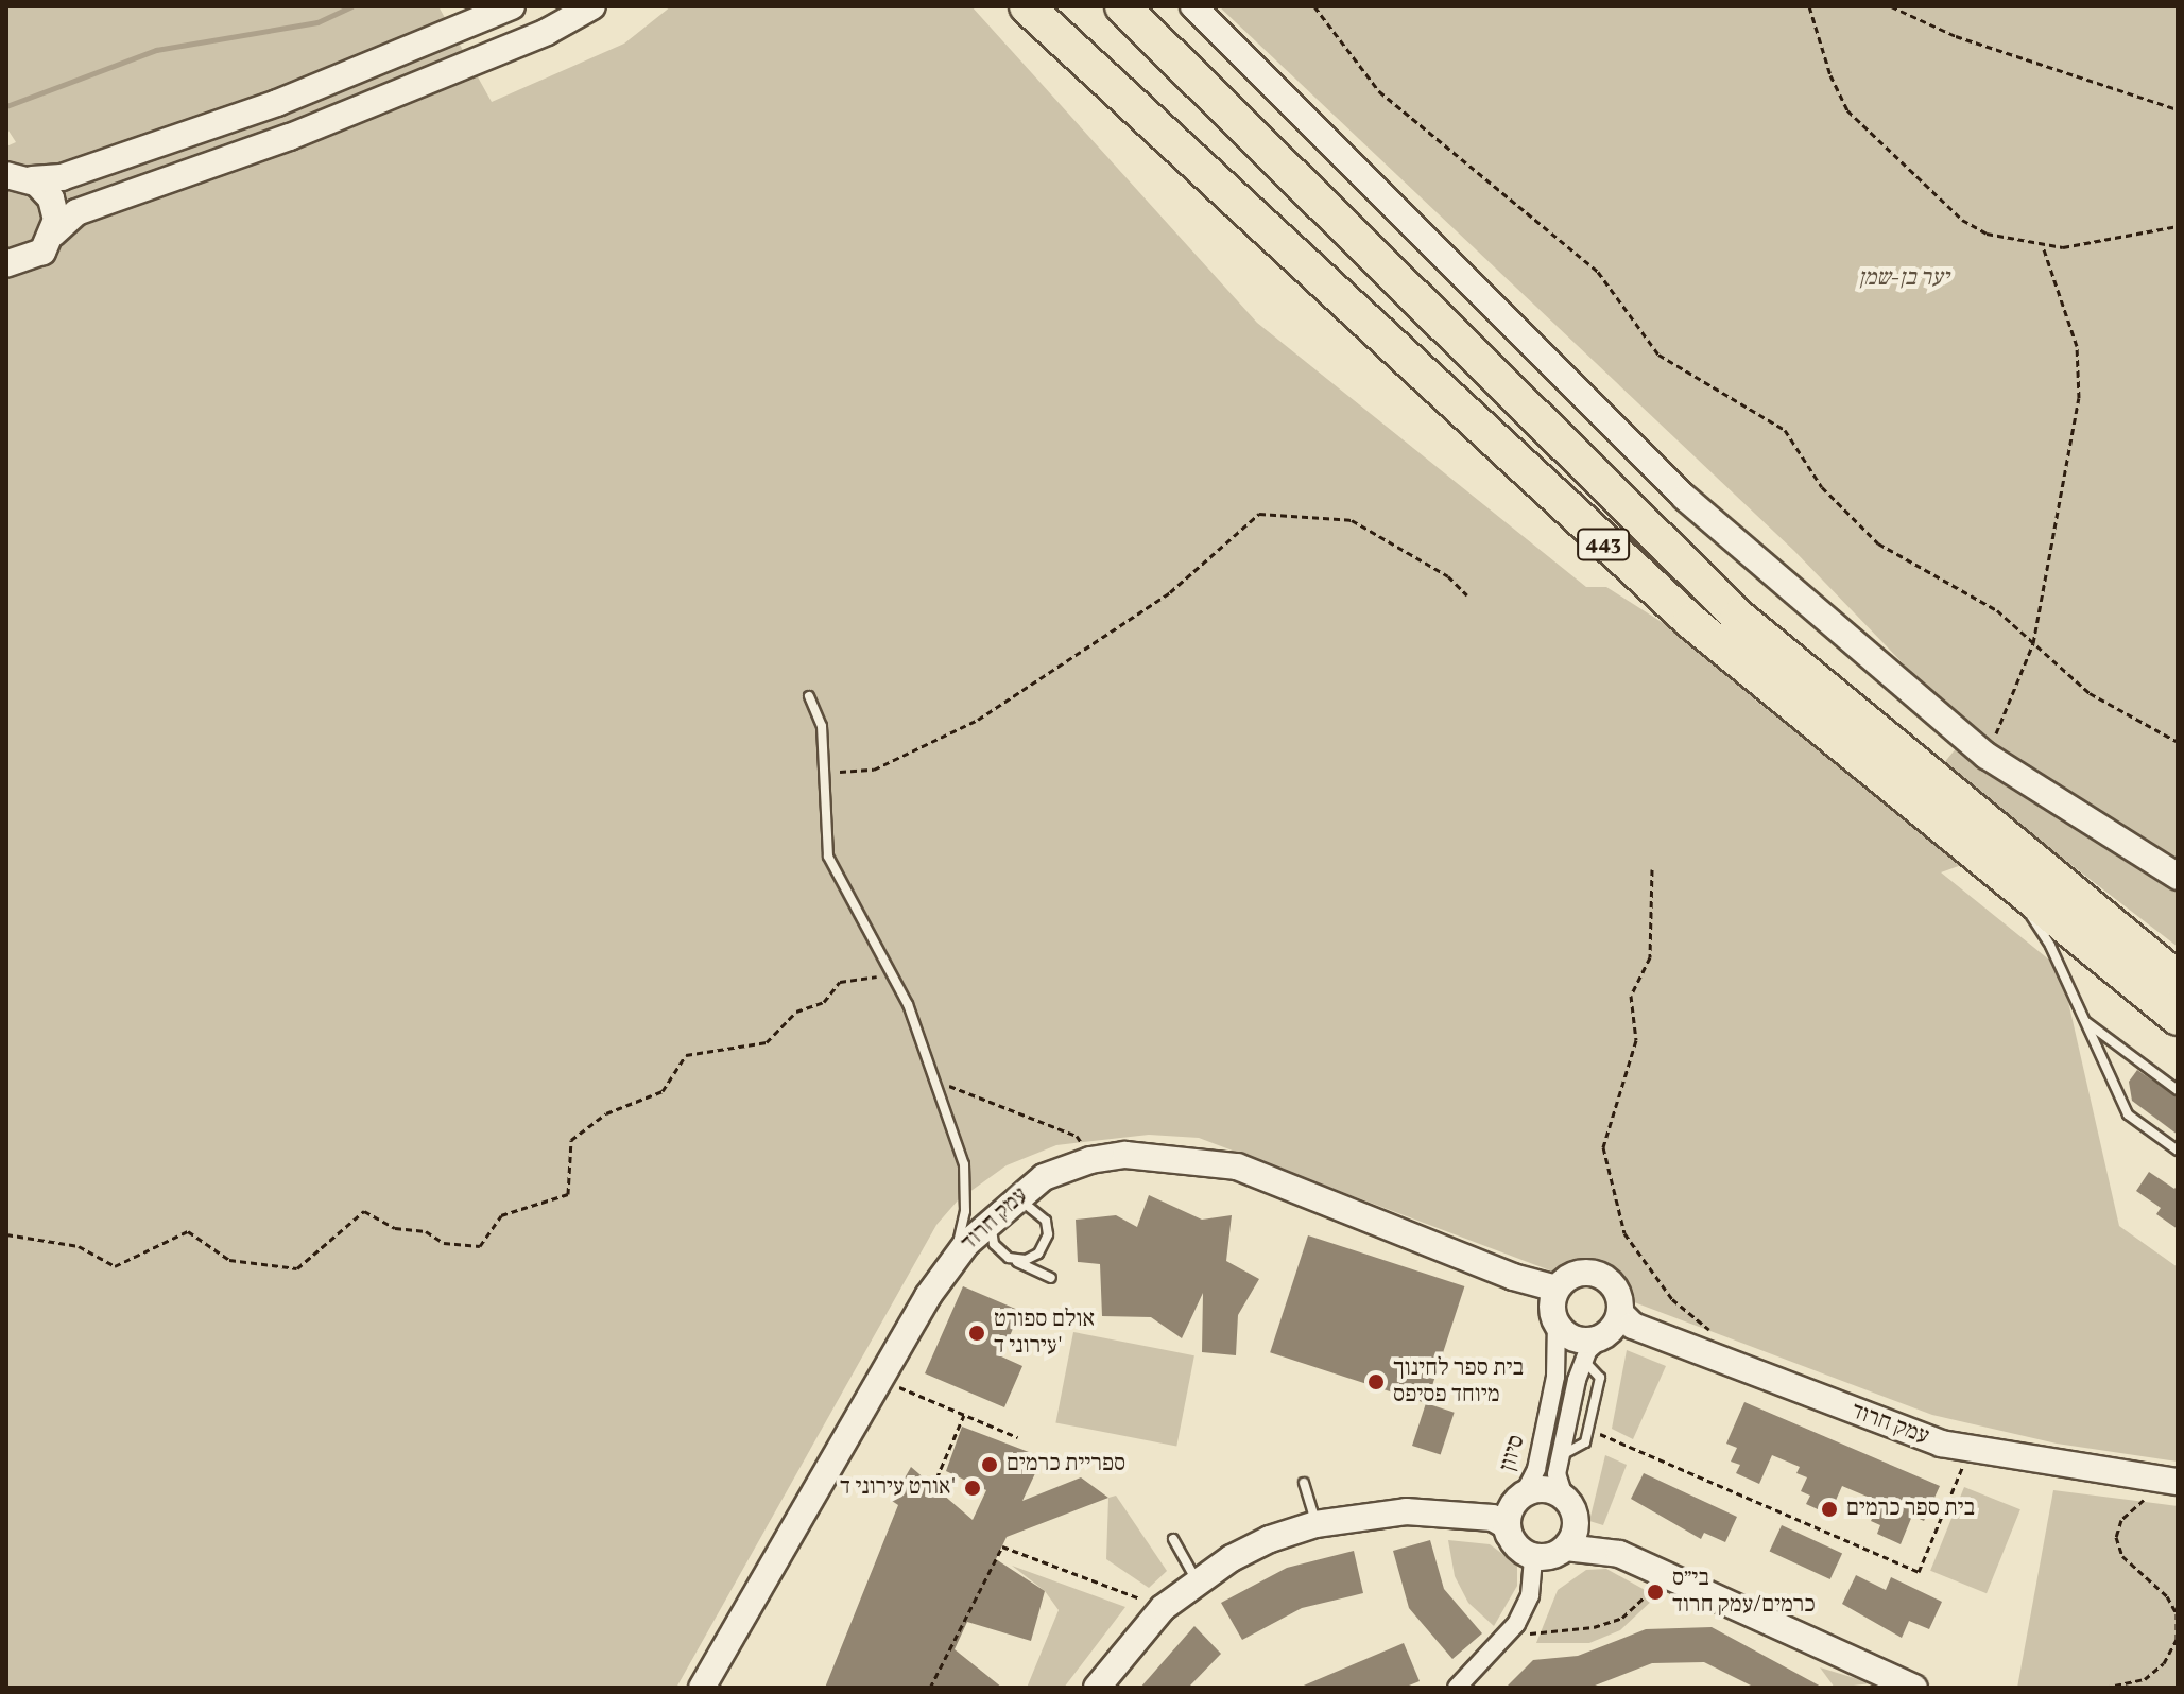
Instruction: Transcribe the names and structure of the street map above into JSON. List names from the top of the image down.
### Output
{
  "streets": {
    "highway": ["443"],
    "street": ["עמק חרוד", "סיוון"]
  },
  "crossings": [
    ["עמק חרוד", "סיוון"]
  ],
  "parks": ["יער בן-שמן"],
  "places": [
    "אולם ספורט עירוני ד'",
    "בית ספר לחינוך מיוחד פסיפס",
    "ספריית כרמים",
    "אורט עירוני ד'",
    "בית ספר כרמים",
    "בי״ס כרמים/עמק חרוד"
  ]
}
